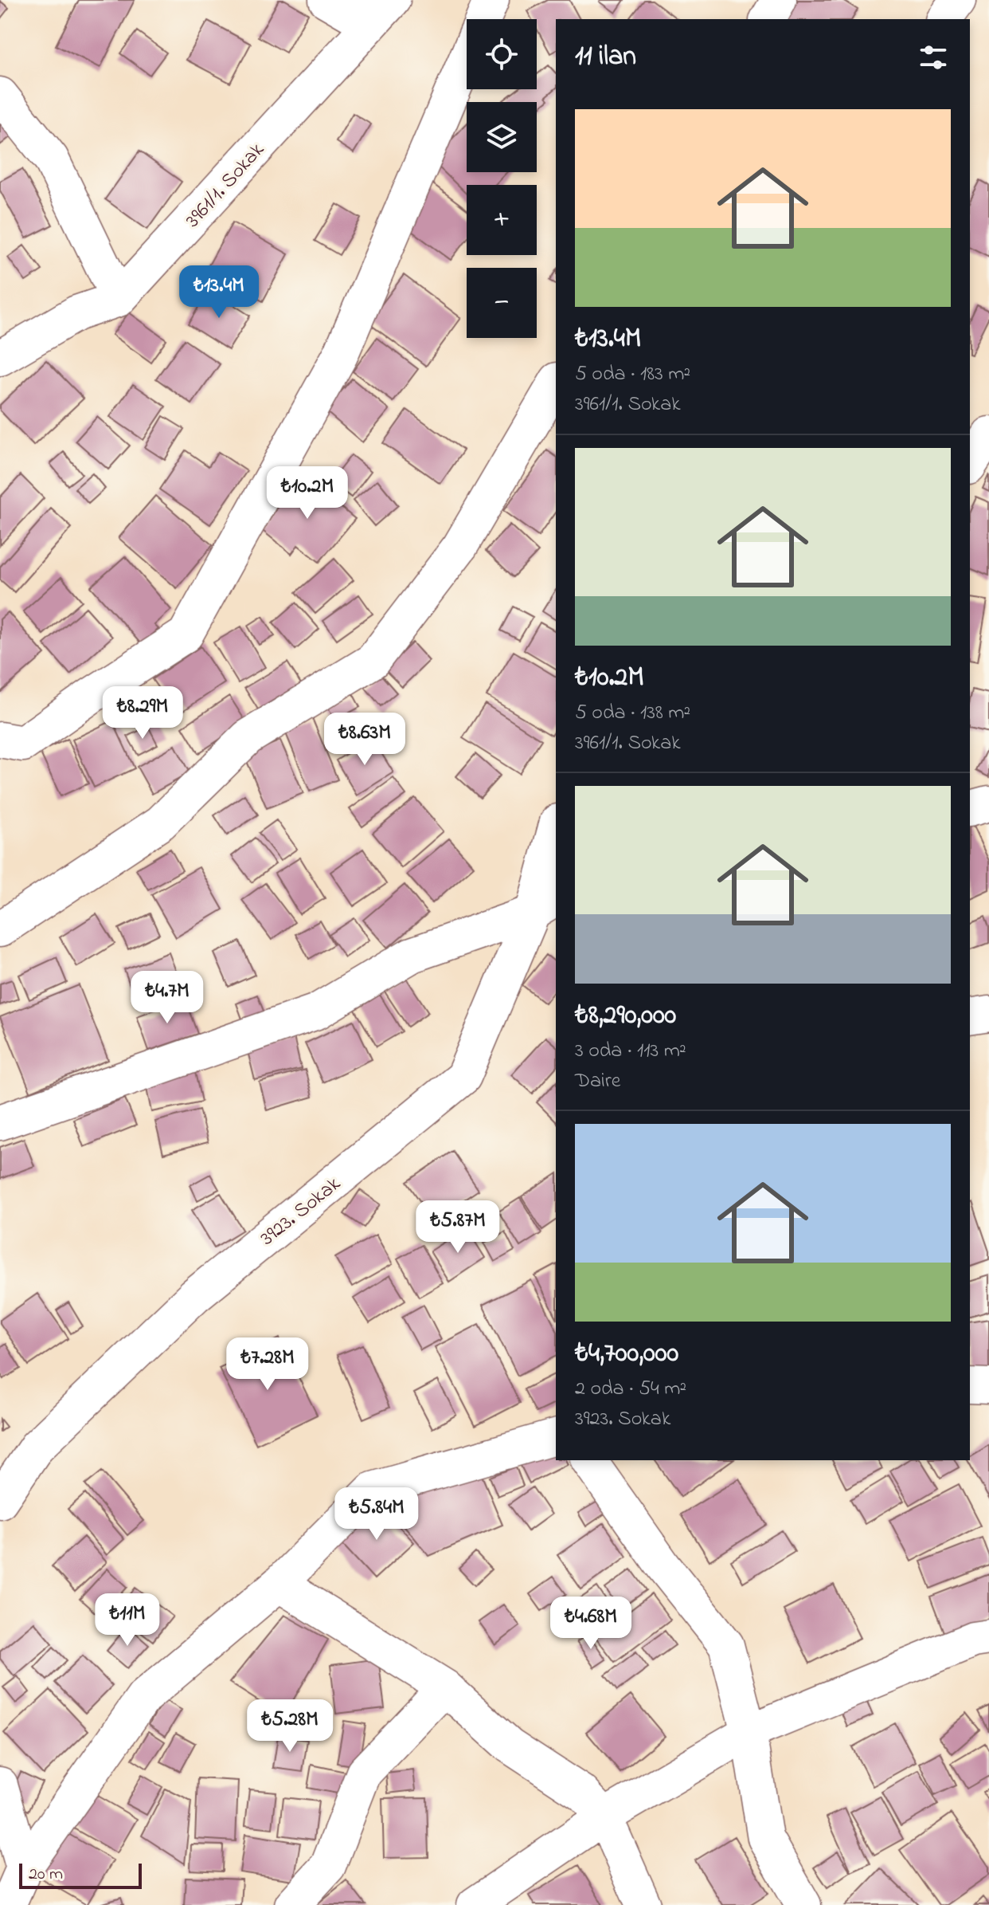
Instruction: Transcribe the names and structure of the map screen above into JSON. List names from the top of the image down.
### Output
{
  "streets": {
    "street": ["3961/1. Sokak", "3923. Sokak"]
  },
  "scale_bar": "20 m",
  "page": {
    "map_buttons": ["+", "−"],
    "heading": "11 ilan",
    "list": [
      {
        "name": "₺13.4M",
        "note": "5 oda · 183 m² · 3961/1. Sokak"
      },
      {
        "name": "₺10.2M",
        "note": "5 oda · 138 m² · 3961/1. Sokak"
      },
      {
        "name": "₺8,290,000",
        "note": "3 oda · 113 m² · Daire"
      },
      {
        "name": "₺4,700,000",
        "note": "2 oda · 54 m² · 3923. Sokak"
      }
    ],
    "price": [
      "₺13.4M",
      "₺10.2M",
      "₺8.29M",
      "₺8.63M",
      "₺4.7M",
      "₺5.87M",
      "₺7.28M",
      "₺5.84M",
      "₺11M",
      "₺4.68M",
      "₺5.28M"
    ],
    "scale": "20 m"
  }
}
